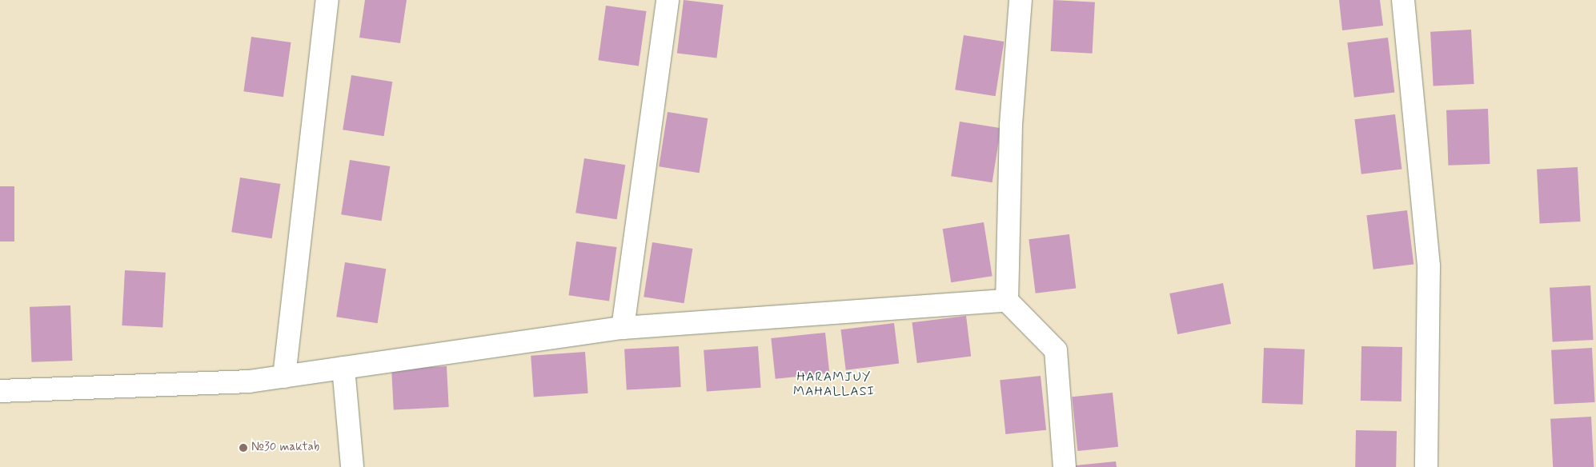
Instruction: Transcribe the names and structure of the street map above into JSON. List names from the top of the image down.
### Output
{
  "districts": ["HARAMJUY MAHALLASI"],
  "places": ["№30 maktab"]
}
